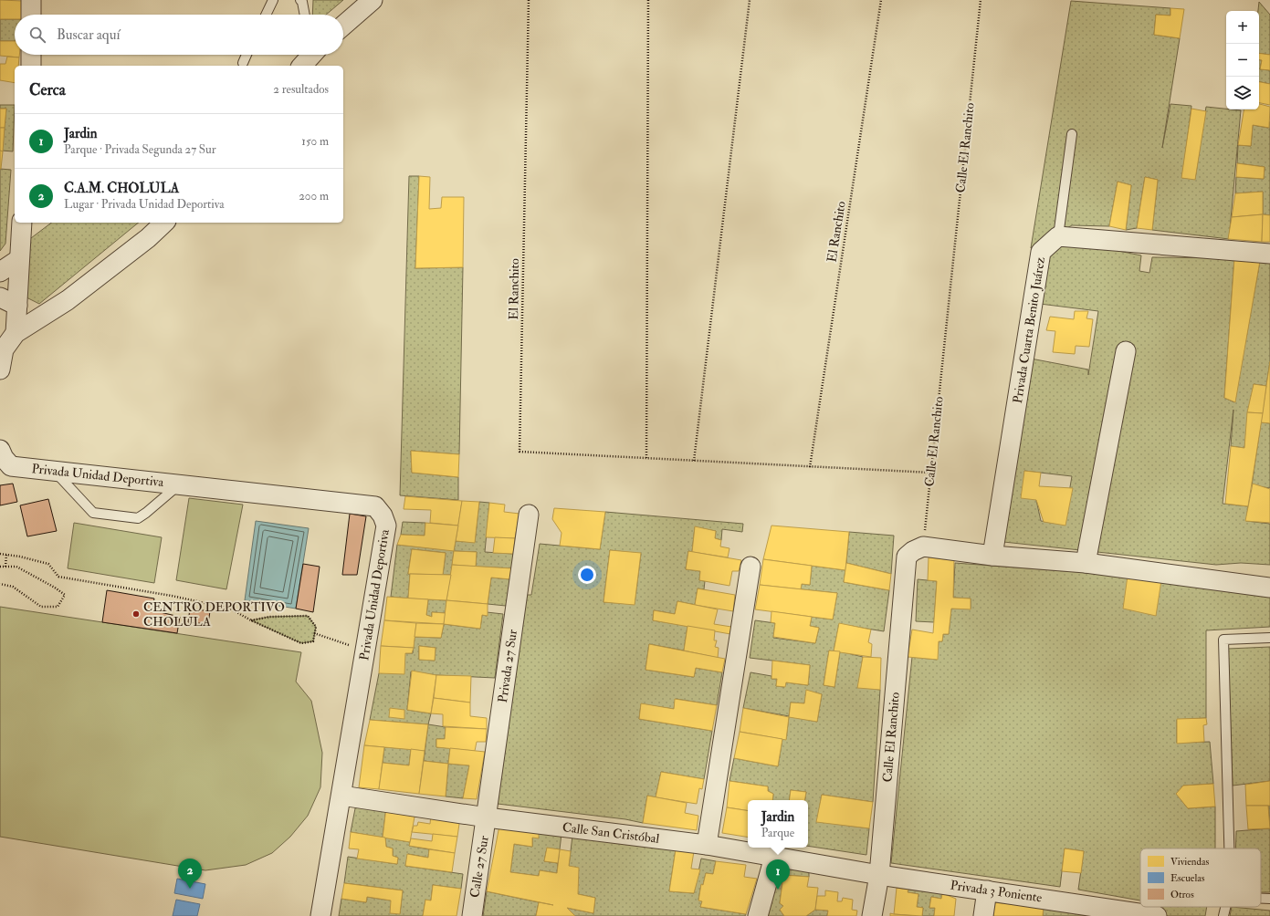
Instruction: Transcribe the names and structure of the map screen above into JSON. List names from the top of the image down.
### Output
{
  "streets": {
    "street": [
      "Calle El Ranchito",
      "Privada Cuarta Benito Juárez",
      "Privada Unidad Deportiva",
      "Privada 27 Sur",
      "Calle San Cristóbal",
      "Calle 27 Sur",
      "Privada 3 Poniente"
    ],
    "path": ["El Ranchito"]
  },
  "crossings": [
    ["Calle El Ranchito", "El Ranchito"],
    ["Calle El Ranchito", "Calle San Cristóbal"],
    ["Calle El Ranchito", "Privada 3 Poniente"],
    ["Privada Unidad Deportiva", "Calle San Cristóbal"],
    ["Privada 27 Sur", "Calle San Cristóbal"],
    ["Privada 27 Sur", "Calle 27 Sur"],
    ["Calle San Cristóbal", "Calle 27 Sur"],
    ["Calle San Cristóbal", "Privada 3 Poniente"]
  ],
  "places": ["CENTRO DEPORTIVO CHOLULA"],
  "legend": ["Viviendas", "Escuelas", "Otros"],
  "page": {
    "map_buttons": ["+", "−"],
    "search": "Buscar aquí",
    "heading": ["Cerca", "2 resultados"],
    "list": [
      {
        "mark": "1",
        "name": "Jardin",
        "note": "Parque · Privada Segunda 27 Sur",
        "value": "150 m"
      },
      {
        "mark": "2",
        "name": "C.A.M. CHOLULA",
        "note": "Lugar · Privada Unidad Deportiva",
        "value": "200 m"
      }
    ],
    "popup": ["Jardin", "Parque"],
    "pins": ["2", "1"]
  }
}
